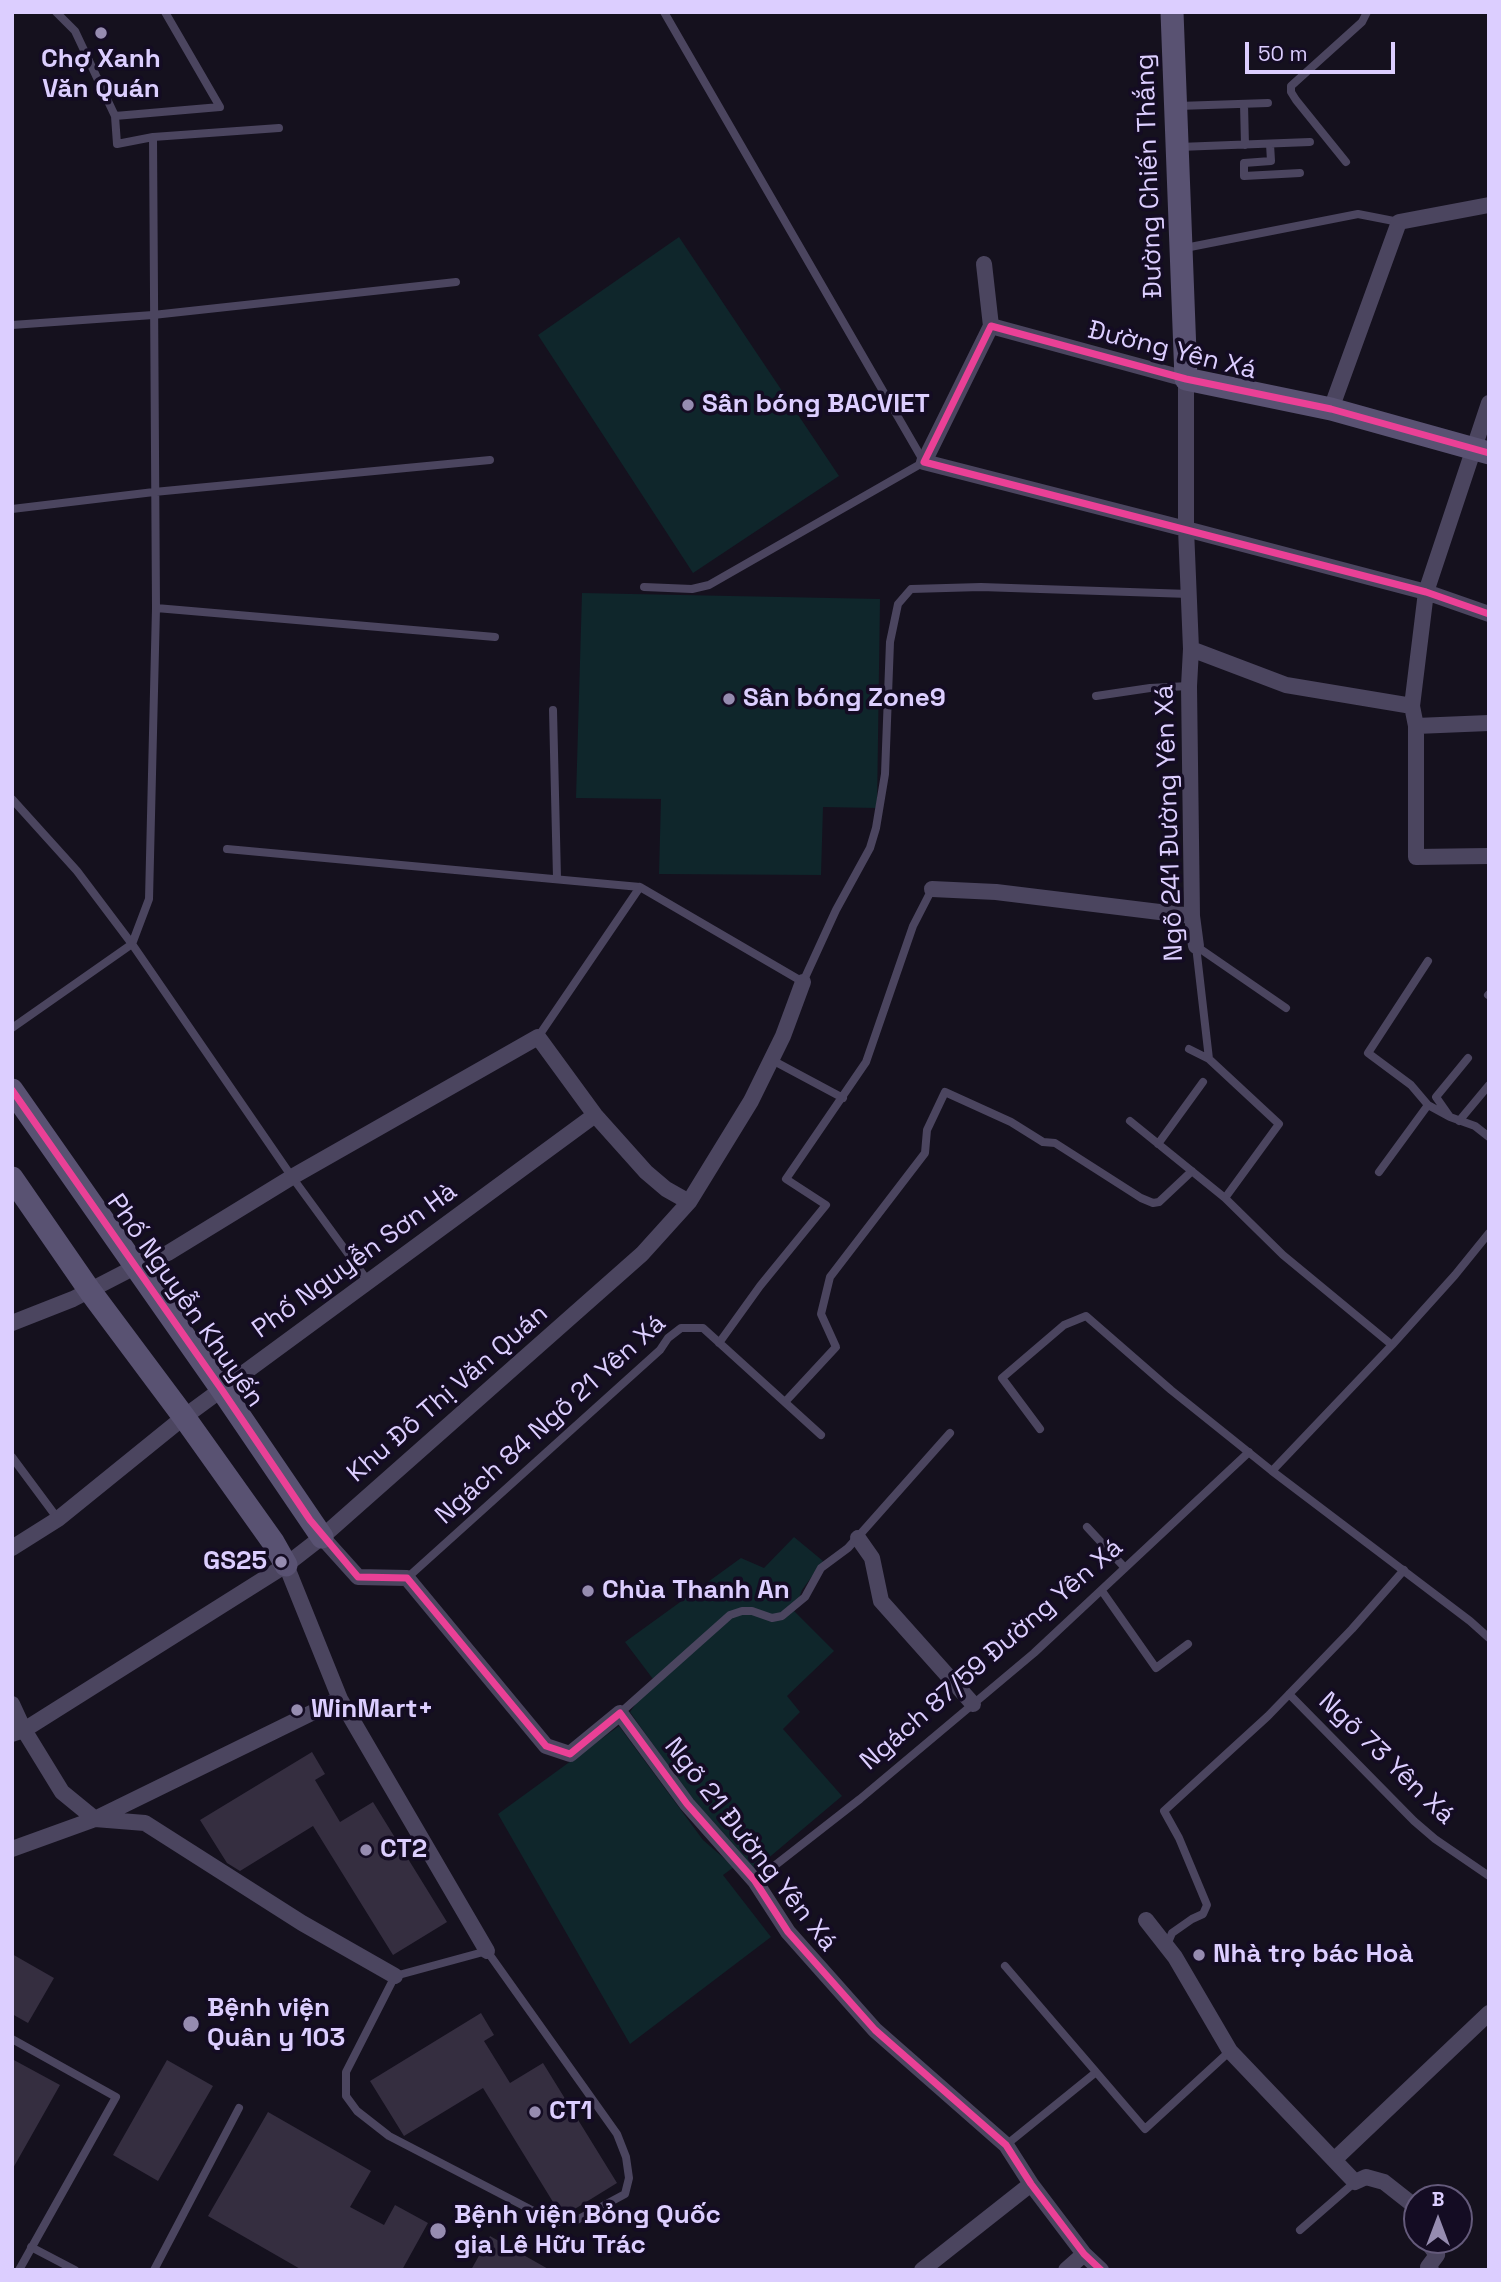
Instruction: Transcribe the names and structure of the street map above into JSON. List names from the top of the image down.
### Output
{
  "streets": {
    "street": [
      "Đường Chiến Thắng",
      "Đường Yên Xá",
      "Ngõ 241 Đường Yên Xá",
      "Phố Nguyễn Sơn Hà",
      "Phố Nguyễn Khuyến",
      "Khu Đô Thị Văn Quán",
      "Ngõ 21 Đường Yên Xá"
    ],
    "lane": ["Ngách 84 Ngõ 21 Yên Xá", "Ngách 87/59 Đường Yên Xá", "Ngõ 73 Yên Xá"]
  },
  "crossings": [
    ["Đường Chiến Thắng", "Đường Yên Xá"],
    ["Đường Chiến Thắng", "Ngõ 241 Đường Yên Xá"],
    ["Đường Yên Xá", "Ngõ 241 Đường Yên Xá"],
    ["Phố Nguyễn Sơn Hà", "Phố Nguyễn Khuyến"],
    ["Phố Nguyễn Khuyến", "Khu Đô Thị Văn Quán"],
    ["Ngách 87/59 Đường Yên Xá", "Ngõ 21 Đường Yên Xá"]
  ],
  "places": [
    "Chợ Xanh Văn Quán",
    "Sân bóng BACVIET",
    "Sân bóng Zone9",
    "GS25",
    "Chùa Thanh An",
    "WinMart+",
    "CT2",
    "Nhà trọ bác Hoà",
    "Bệnh viện Quân y 103",
    "CT1",
    "Bệnh viện Bỏng Quốc gia Lê Hữu Trác"
  ],
  "scale_bar": "50 m",
  "north": "top"
}
